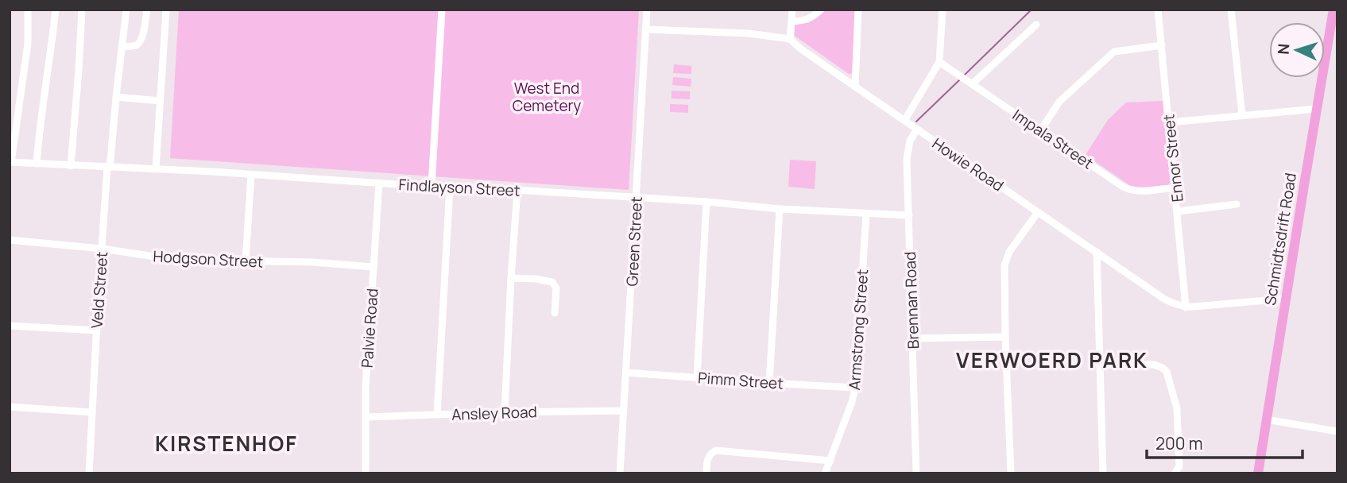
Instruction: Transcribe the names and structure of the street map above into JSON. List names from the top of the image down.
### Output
{
  "streets": {
    "highway": ["Schmidtsdrift Road"],
    "street": [
      "Impala Street",
      "Ennor Street",
      "Howie Road",
      "Findlayson Street",
      "Green Street",
      "Hodgson Street",
      "Veld Street",
      "Brennan Road",
      "Palvie Road",
      "Armstrong Street",
      "Pimm Street",
      "Ansley Road"
    ]
  },
  "crossings": [
    ["Impala Street", "Ennor Street"],
    ["Ennor Street", "Howie Road"],
    ["Howie Road", "Schmidtsdrift Road"],
    ["Howie Road", "Brennan Road"],
    ["Findlayson Street", "Green Street"],
    ["Findlayson Street", "Veld Street"],
    ["Findlayson Street", "Brennan Road"],
    ["Findlayson Street", "Palvie Road"],
    ["Findlayson Street", "Armstrong Street"],
    ["Green Street", "Pimm Street"],
    ["Green Street", "Ansley Road"],
    ["Hodgson Street", "Veld Street"],
    ["Hodgson Street", "Palvie Road"],
    ["Palvie Road", "Ansley Road"],
    ["Armstrong Street", "Pimm Street"]
  ],
  "districts": ["VERWOERD PARK", "KIRSTENHOF"],
  "parks": ["West End Cemetery"],
  "scale_bar": "200 m",
  "north": "left"
}
